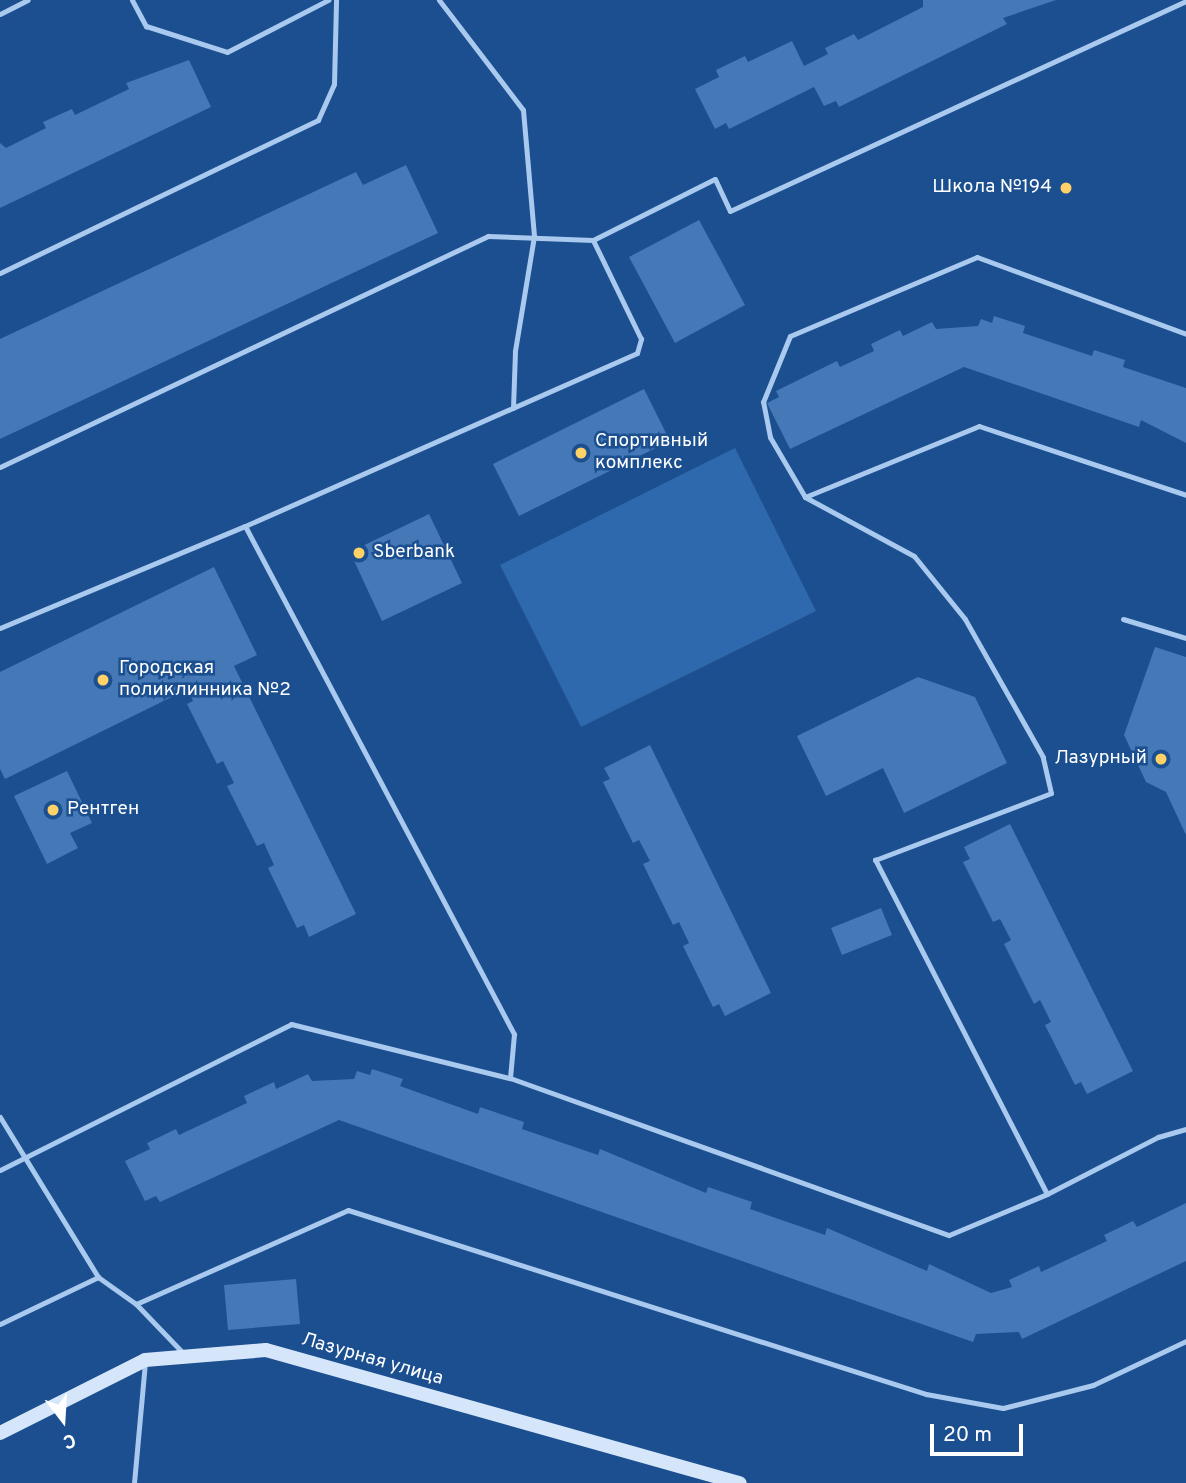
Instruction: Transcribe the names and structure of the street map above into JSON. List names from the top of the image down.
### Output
{
  "streets": {
    "street": ["Лазурная улица"]
  },
  "places": [
    "Школа №194",
    "Спортивный комплекс",
    "Sberbank",
    "Городская поликлинника №2",
    "Лазурный",
    "Рентген"
  ],
  "scale_bar": "20 m",
  "north": "bottom"
}
